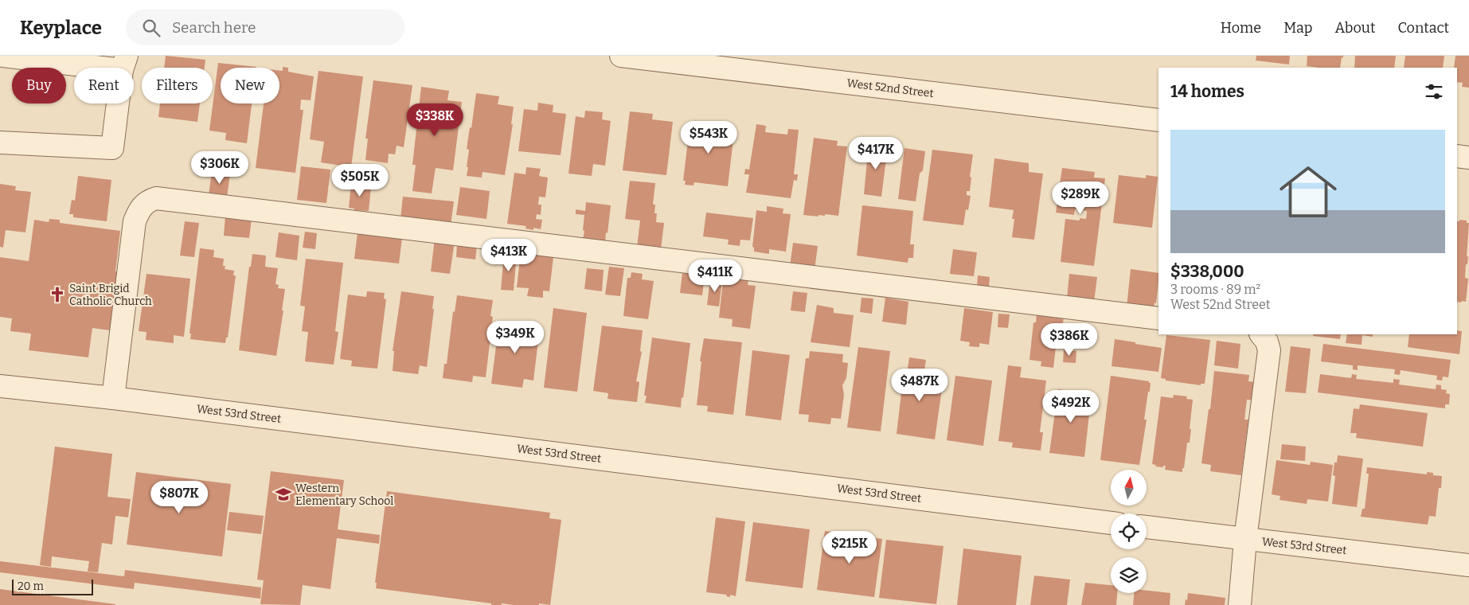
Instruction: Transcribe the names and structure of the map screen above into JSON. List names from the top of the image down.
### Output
{
  "streets": {
    "street": ["West 52nd Street", "West 53rd Street"]
  },
  "places": {
    "church": ["Saint Brigid Catholic Church"],
    "school or university": ["Western Elementary School"]
  },
  "scale_bar": "20 m",
  "north": "top",
  "page": {
    "header": "Keyplace",
    "search": "Search here",
    "nav": [
      "Home",
      "Map",
      "About",
      "Contact"
    ],
    "chip": [
      "Buy",
      "Rent",
      "Filters",
      "New"
    ],
    "heading": "14 homes",
    "price": [
      "$338K",
      "$543K",
      "$417K",
      "$306K",
      "$505K",
      "$289K",
      "$413K",
      "$411K",
      "$349K",
      "$386K",
      "$487K",
      "$492K",
      "$807K",
      "$215K"
    ],
    "list": [
      {
        "name": "$338,000",
        "note": "3 rooms · 89 m² · West 52nd Street"
      }
    ],
    "scale": "20 m"
  }
}
